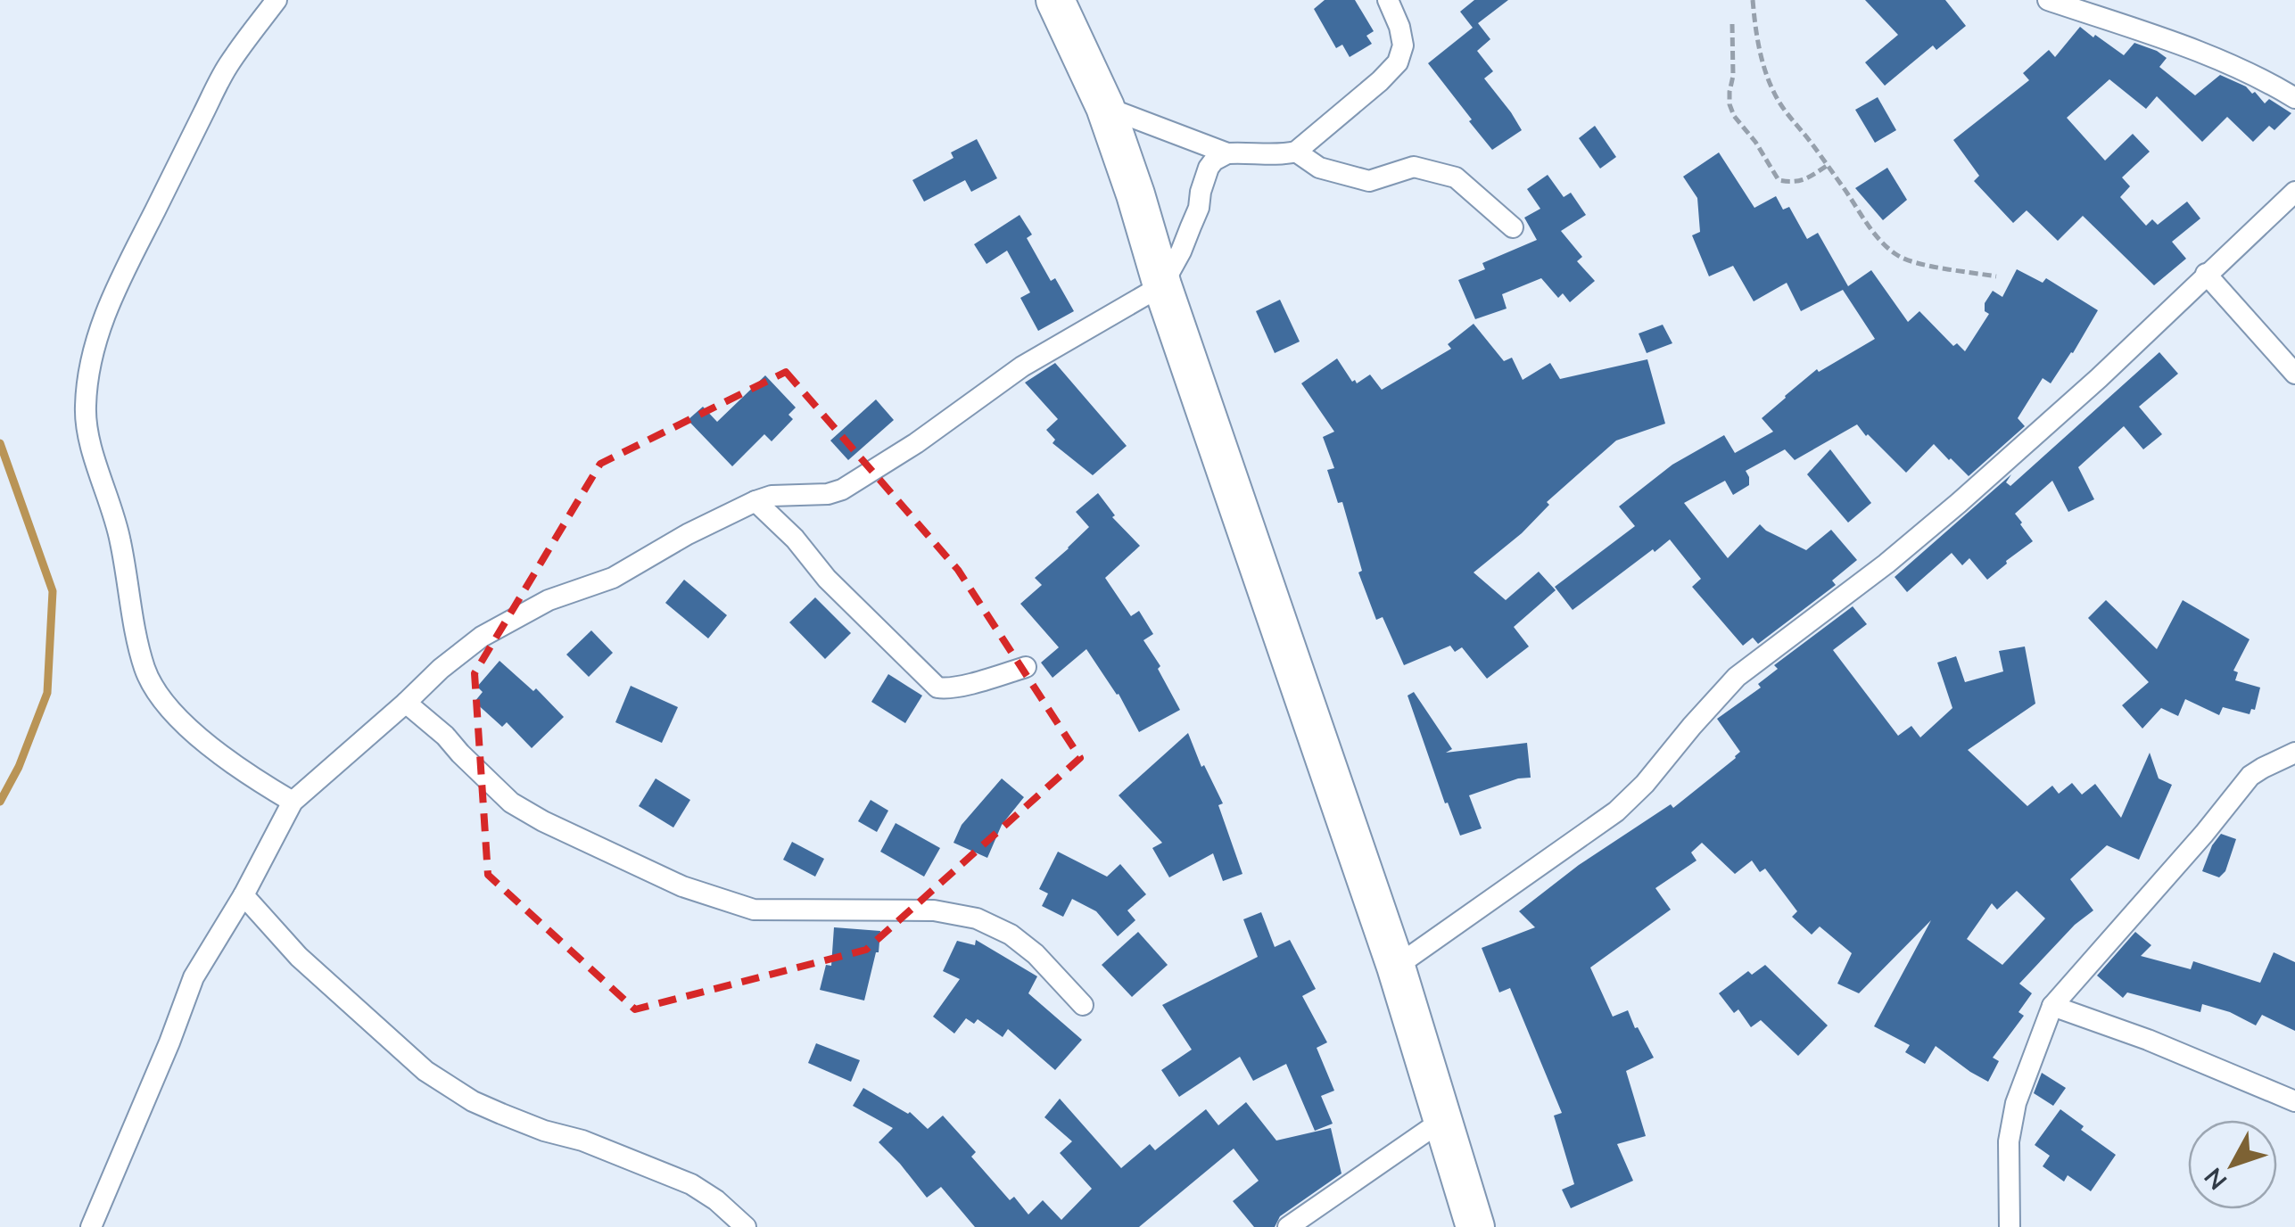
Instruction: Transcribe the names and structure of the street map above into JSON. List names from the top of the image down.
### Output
{
  "north": "bottom left"
}
